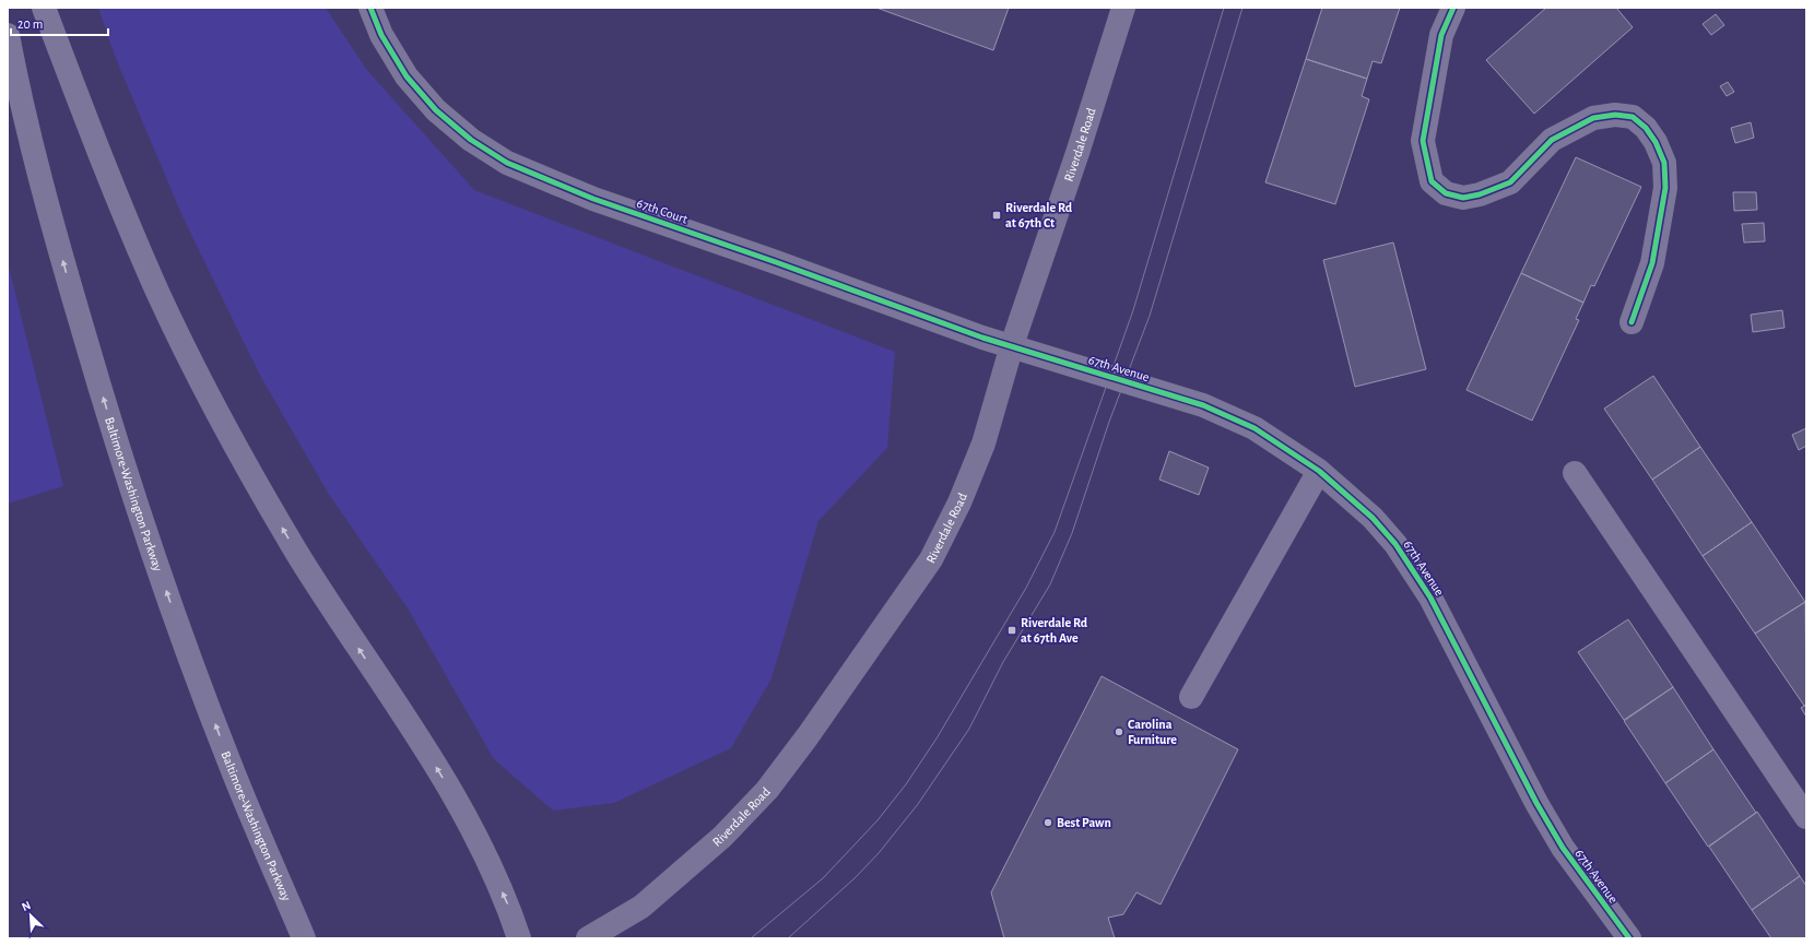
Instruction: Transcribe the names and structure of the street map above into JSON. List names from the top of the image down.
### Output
{
  "streets": {
    "highway": ["Baltimore-Washington Parkway"],
    "main road": ["Riverdale Road"],
    "street": ["67th Court", "67th Avenue"]
  },
  "crossings": [
    ["Riverdale Road", "67th Court"],
    ["Riverdale Road", "67th Avenue"],
    ["67th Court", "67th Avenue"]
  ],
  "places": {
    "transit": ["Riverdale Rd at 67th Ct", "Riverdale Rd at 67th Ave"],
    "other": ["Carolina Furniture", "Best Pawn"]
  },
  "scale_bar": "20 m",
  "north": "top left"
}
